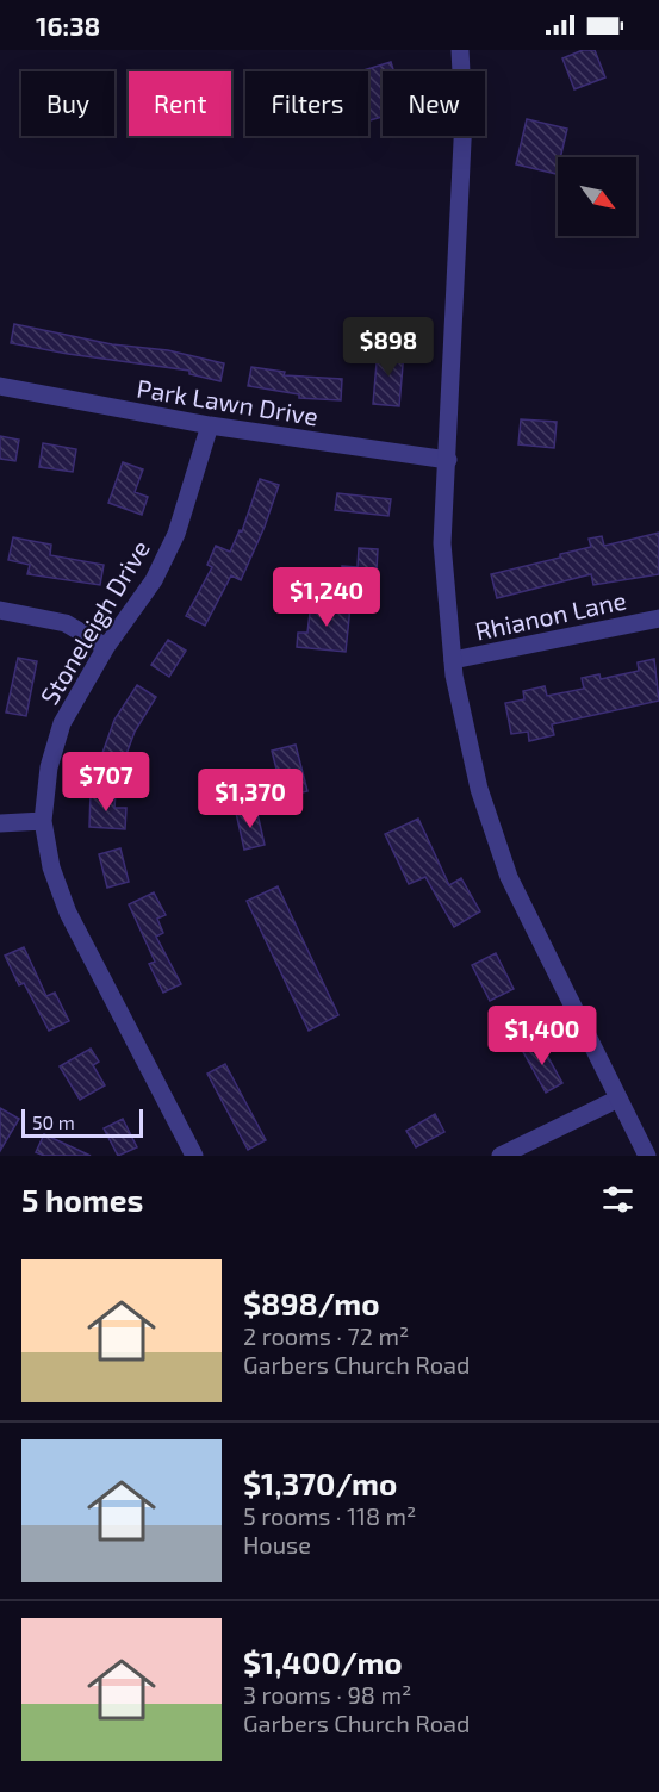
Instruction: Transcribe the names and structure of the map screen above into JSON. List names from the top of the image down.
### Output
{
  "streets": {
    "street": ["Park Lawn Drive", "Rhianon Lane", "Stoneleigh Drive"]
  },
  "crossings": [
    ["Park Lawn Drive", "Stoneleigh Drive"]
  ],
  "scale_bar": "50 m",
  "north": "bottom right",
  "page": {
    "status": "16:38",
    "chip": [
      "Buy",
      "Rent",
      "Filters",
      "New"
    ],
    "price": [
      "$898",
      "$1,240",
      "$707",
      "$1,370",
      "$1,400"
    ],
    "scale": "50 m",
    "heading": "5 homes",
    "list": [
      {
        "name": "$898/mo",
        "note": "2 rooms · 72 m² · Garbers Church Road"
      },
      {
        "name": "$1,370/mo",
        "note": "5 rooms · 118 m² · House"
      },
      {
        "name": "$1,400/mo",
        "note": "3 rooms · 98 m² · Garbers Church Road"
      }
    ]
  }
}
